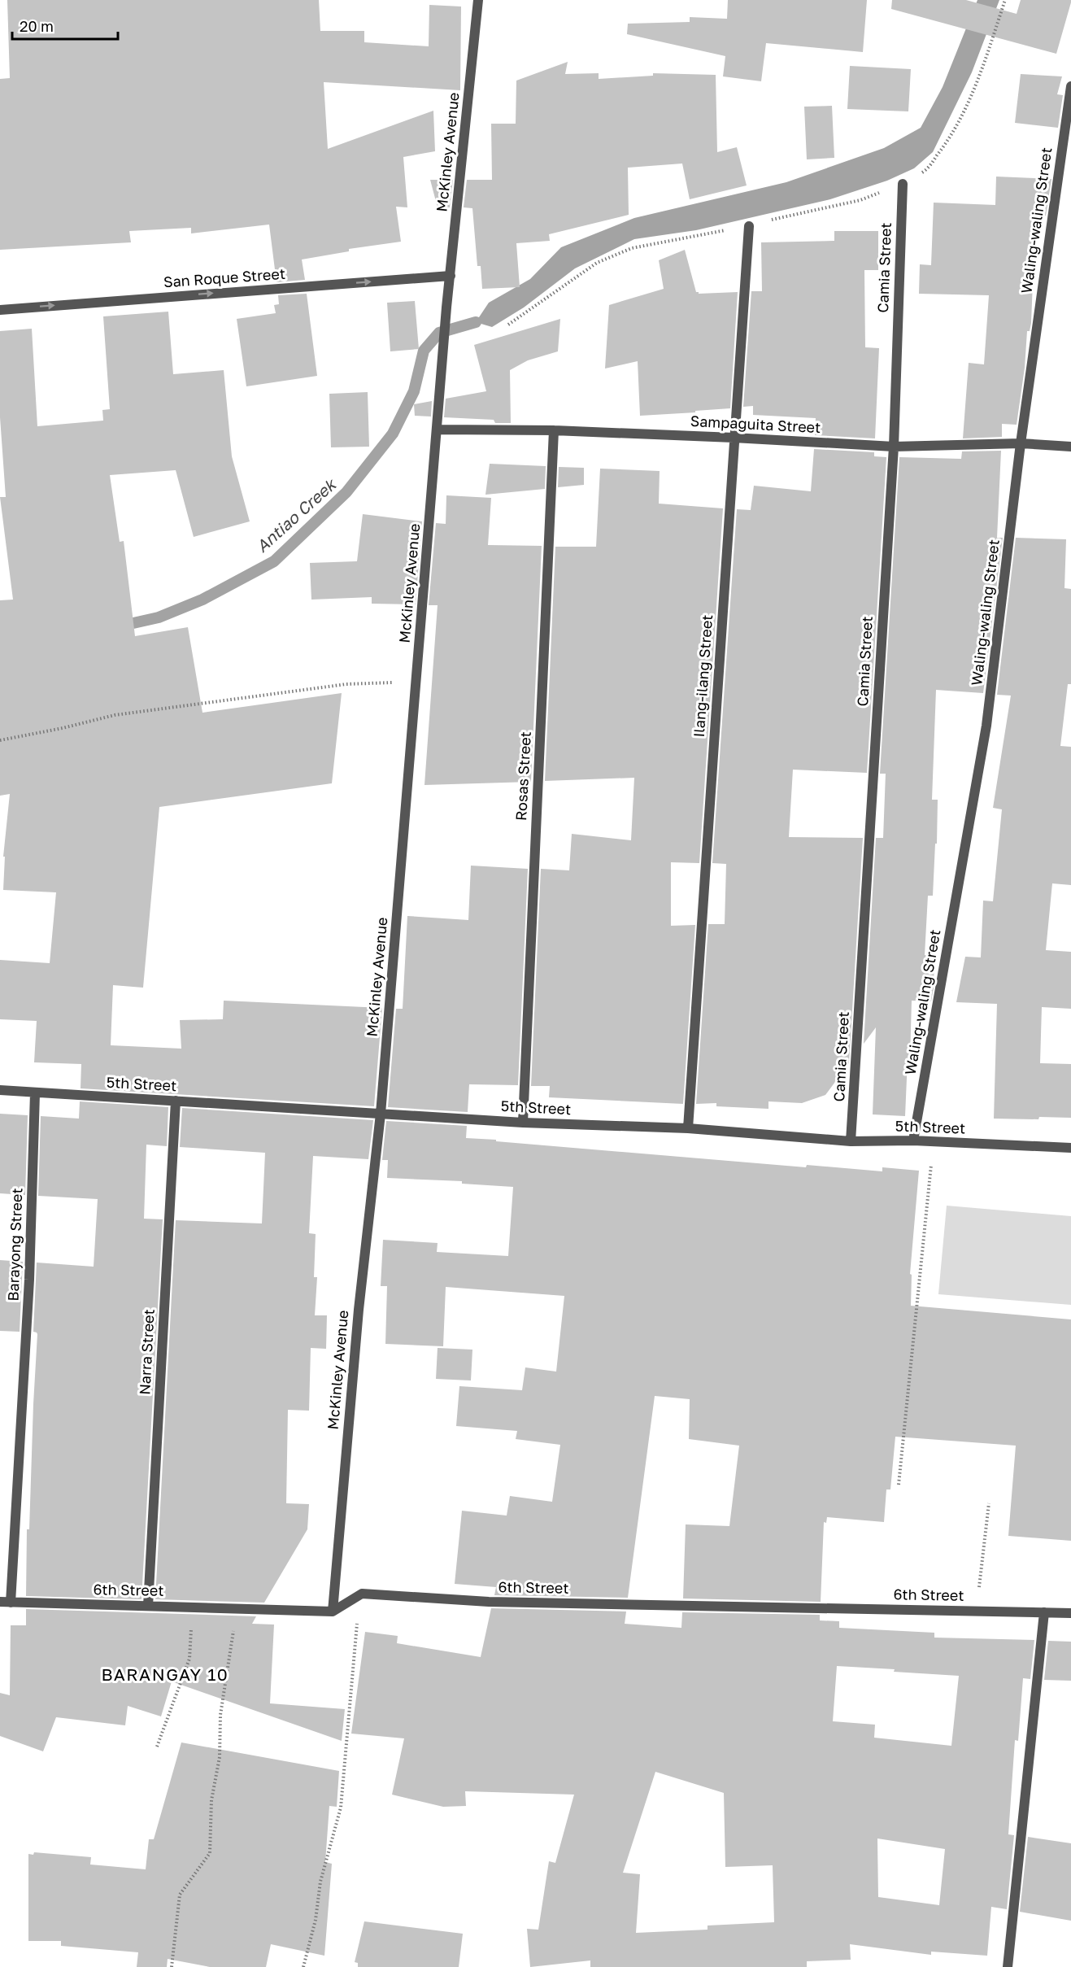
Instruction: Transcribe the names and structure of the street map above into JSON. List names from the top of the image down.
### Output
{
  "streets": {
    "street": [
      "McKinley Avenue",
      "Waling-waling Street",
      "Camia Street",
      "San Roque Street",
      "Sampaguita Street",
      "Ilang-ilang Street",
      "Rosas Street",
      "5th Street",
      "Barayong Street",
      "Narra Street",
      "6th Street"
    ]
  },
  "crossings": [
    ["McKinley Avenue", "San Roque Street"],
    ["McKinley Avenue", "Sampaguita Street"],
    ["McKinley Avenue", "5th Street"],
    ["McKinley Avenue", "6th Street"],
    ["Waling-waling Street", "Sampaguita Street"],
    ["Waling-waling Street", "5th Street"],
    ["Camia Street", "Sampaguita Street"],
    ["Camia Street", "5th Street"],
    ["Sampaguita Street", "Ilang-ilang Street"],
    ["Sampaguita Street", "Rosas Street"],
    ["Ilang-ilang Street", "5th Street"],
    ["Rosas Street", "5th Street"],
    ["5th Street", "Barayong Street"],
    ["5th Street", "Narra Street"],
    ["Barayong Street", "6th Street"],
    ["Narra Street", "6th Street"]
  ],
  "one_way": ["San Roque Street"],
  "districts": ["BARANGAY 10"],
  "water": ["Antiao Creek"],
  "scale_bar": "20 m"
}
